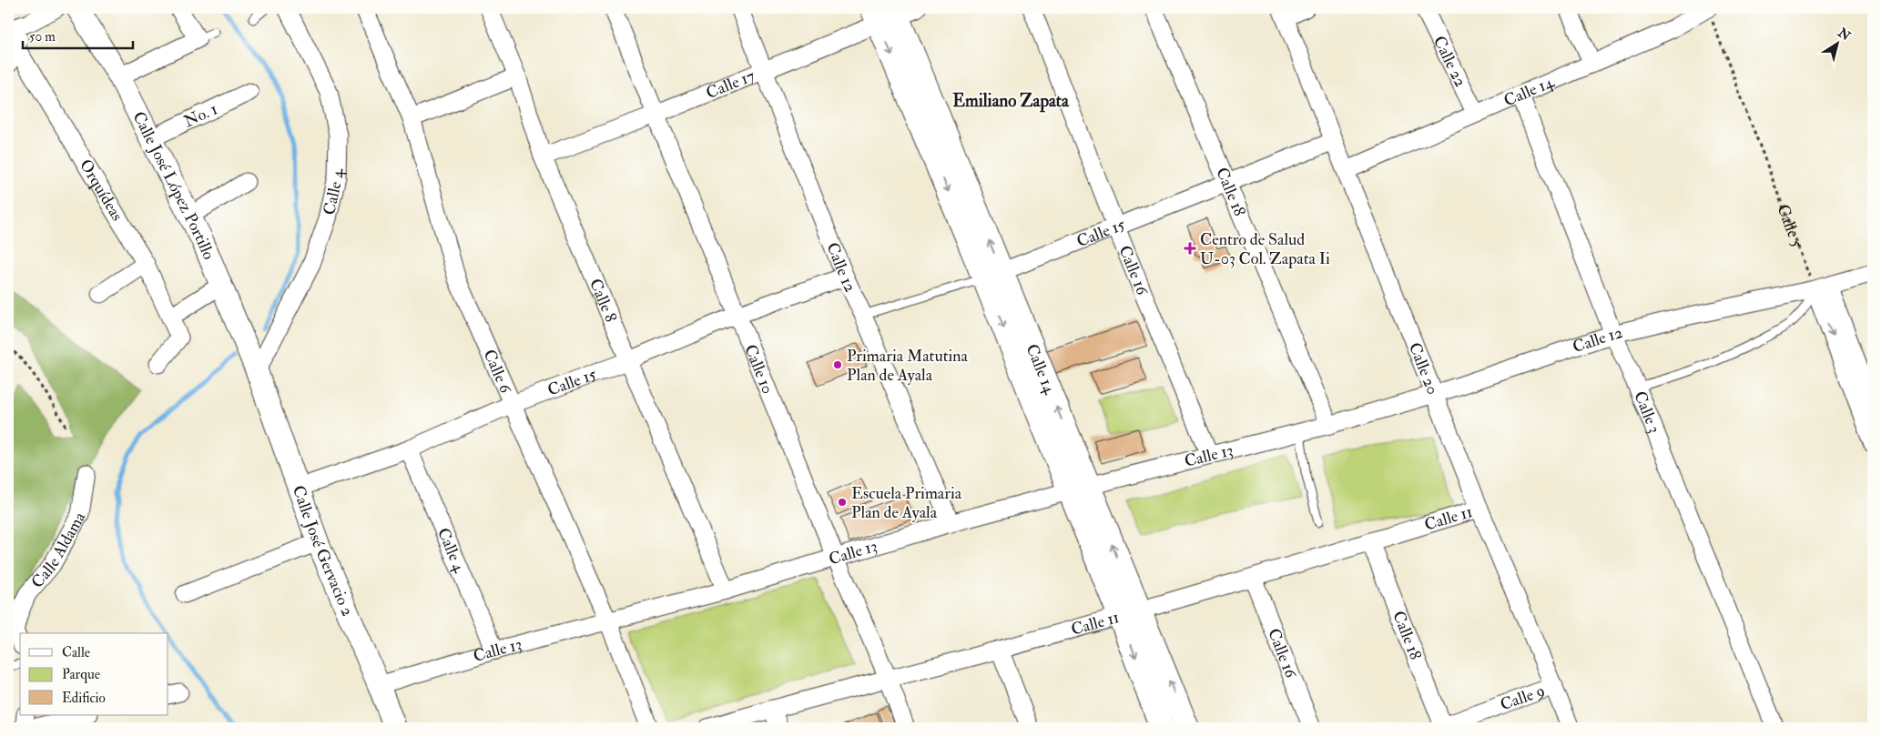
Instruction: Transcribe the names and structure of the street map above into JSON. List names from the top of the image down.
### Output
{
  "streets": {
    "main road": ["Calle 14"],
    "street": [
      "Calle 22",
      "Calle 17",
      "No. 1",
      "Calle José López Portillo",
      "Orquídeas",
      "Calle 18",
      "Calle 4",
      "Calle 15",
      "Calle 12",
      "Calle 16",
      "Calle 8",
      "Calle 10",
      "Calle 20",
      "Calle 6",
      "Calle 3",
      "Calle 13",
      "Calle 11",
      "Calle Aldama",
      "Calle José Gervacio 2",
      "Calle 9"
    ],
    "path": ["Calle 5"]
  },
  "crossings": [
    ["Calle 22", "Calle 14"],
    ["Calle 17", "Calle 14"],
    ["Calle 17", "Calle 12"],
    ["Calle 17", "Calle 8"],
    ["Calle 17", "Calle 10"],
    ["Calle 14", "Calle 5"],
    ["Calle 14", "Calle 15"],
    ["Calle 14", "Calle 20"],
    ["Calle 14", "Calle 3"],
    ["Calle 14", "Calle 13"],
    ["Calle 14", "Calle 11"],
    ["No. 1", "Calle José López Portillo"],
    ["Calle José López Portillo", "Calle 4"],
    ["Calle José López Portillo", "Calle José Gervacio 2"],
    ["Calle 18", "Calle 15"],
    ["Calle 18", "Calle 12"],
    ["Calle 18", "Calle 13"],
    ["Calle 18", "Calle 11"],
    ["Calle 18", "Calle 9"],
    ["Calle 4", "Calle 15"],
    ["Calle 4", "Calle 13"],
    ["Calle 4", "Calle José Gervacio 2"],
    ["Calle 5", "Calle 12"],
    ["Calle 15", "Calle 12"],
    ["Calle 15", "Calle 16"],
    ["Calle 15", "Calle 8"],
    ["Calle 15", "Calle 10"],
    ["Calle 15", "Calle 20"],
    ["Calle 15", "Calle 6"],
    ["Calle 15", "Calle José Gervacio 2"],
    ["Calle 12", "Calle 20"],
    ["Calle 12", "Calle 3"],
    ["Calle 12", "Calle 13"],
    ["Calle 16", "Calle 13"],
    ["Calle 16", "Calle 11"],
    ["Calle 8", "Calle 13"],
    ["Calle 10", "Calle 13"],
    ["Calle 10", "Calle 11"],
    ["Calle 20", "Calle 11"],
    ["Calle 20", "Calle 9"],
    ["Calle 6", "Calle 13"],
    ["Calle 13", "Calle José Gervacio 2"]
  ],
  "districts": ["Emiliano Zapata"],
  "places": {
    "health": ["Centro de Salud U-03 Col. Zapata Ii"],
    "other": ["Primaria Matutina Plan de Ayala", "Escuela Primaria Plan de Ayala"]
  },
  "legend": ["Calle", "Parque", "Edificio"],
  "scale_bar": "50 m",
  "north": "top right"
}
